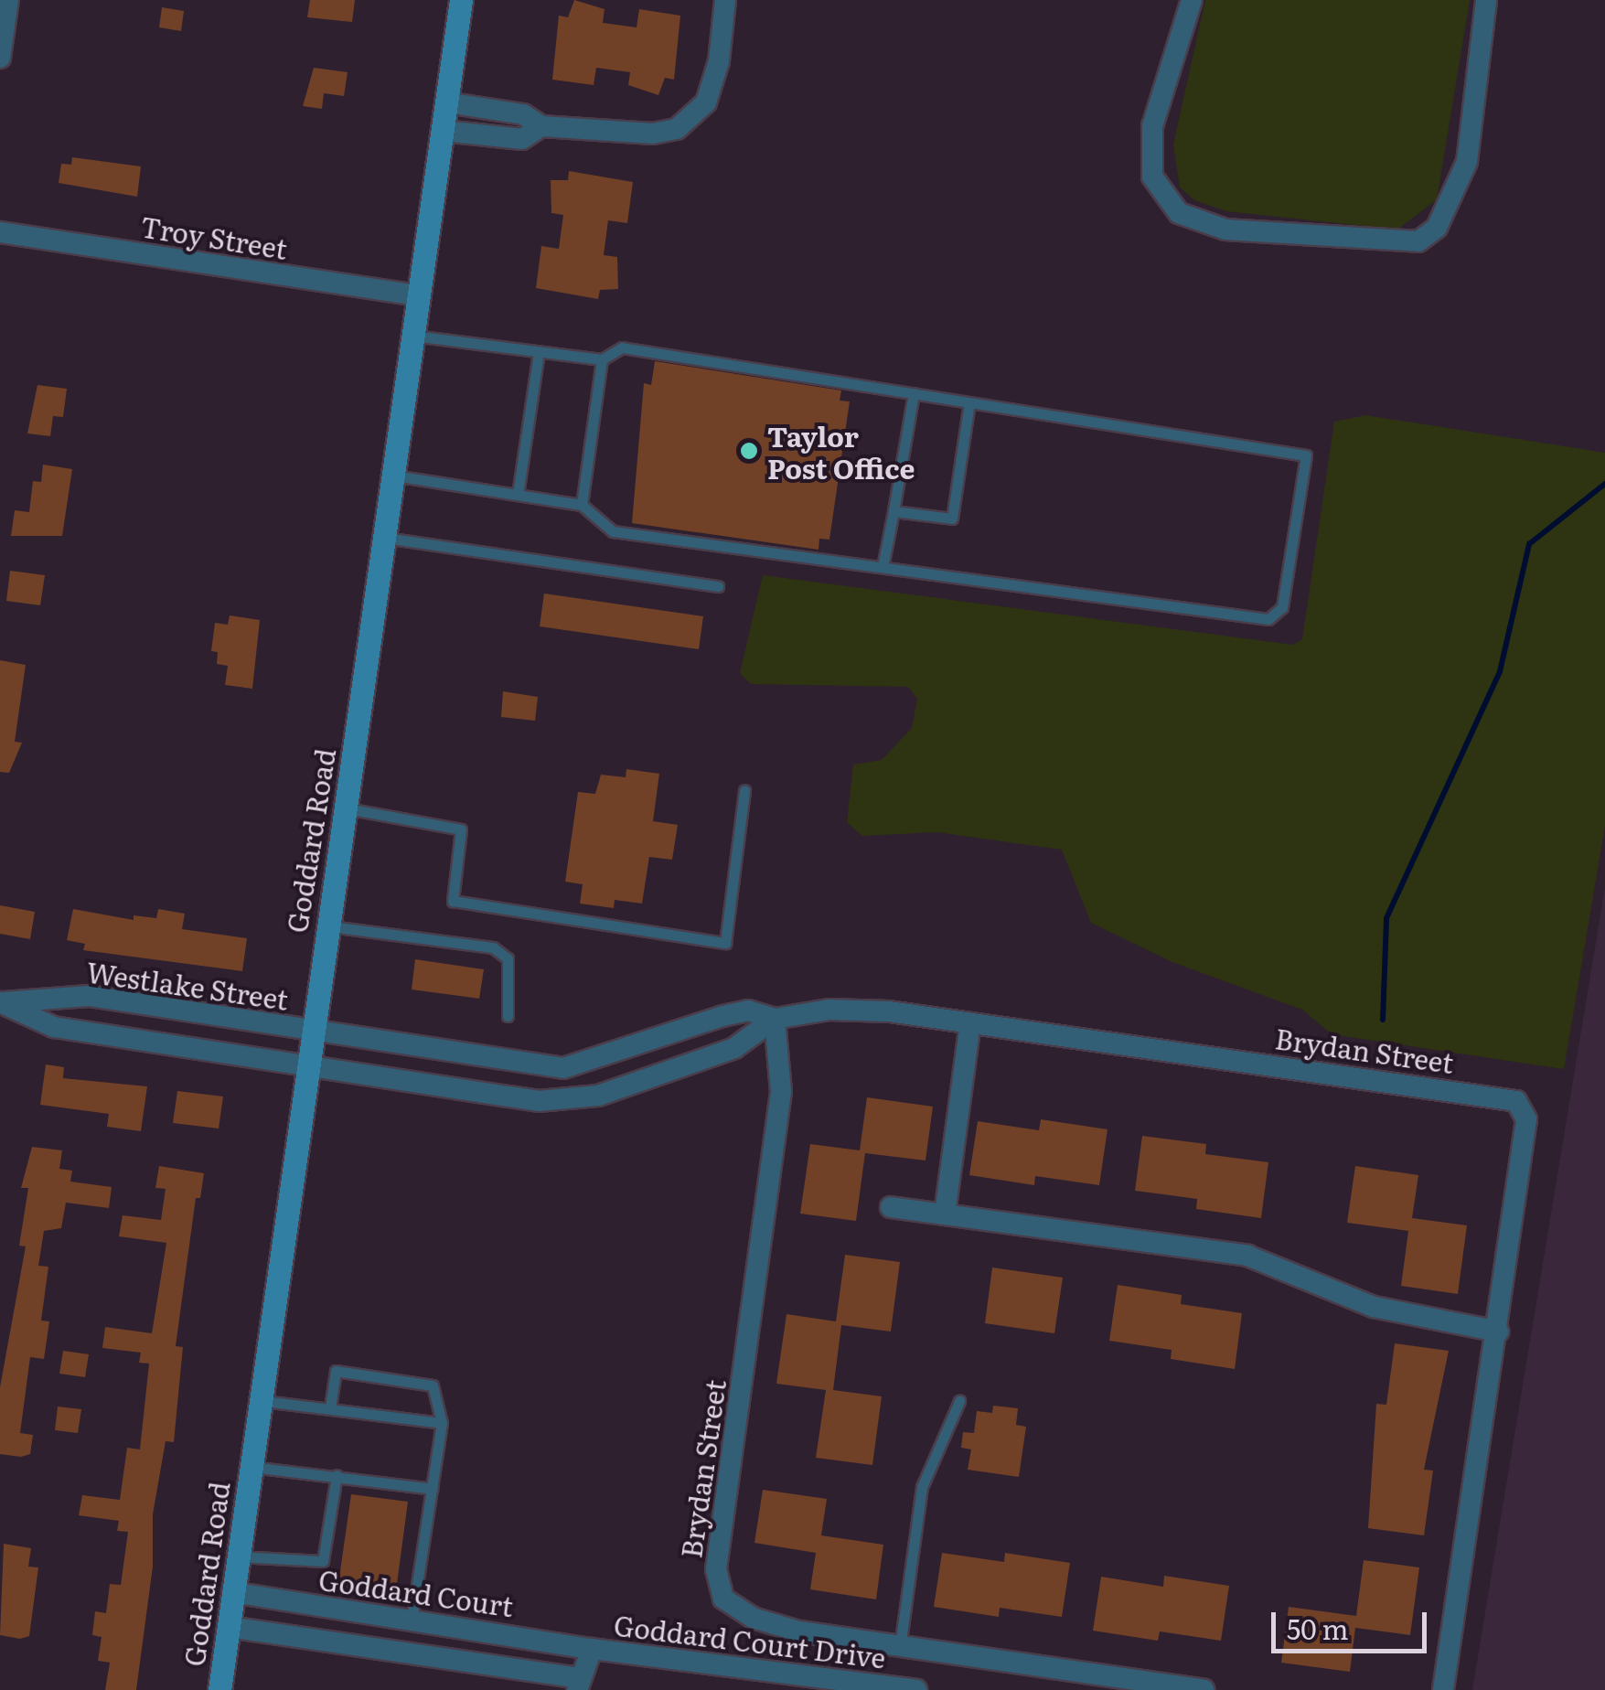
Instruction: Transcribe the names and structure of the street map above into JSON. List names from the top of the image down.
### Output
{
  "streets": {
    "main road": ["Goddard Road"],
    "street": [
      "Troy Street",
      "Westlake Street",
      "Brydan Street",
      "Goddard Court",
      "Goddard Court Drive"
    ]
  },
  "crossings": [
    ["Troy Street", "Goddard Road"],
    ["Goddard Road", "Westlake Street"],
    ["Goddard Road", "Brydan Street"],
    ["Goddard Road", "Goddard Court"],
    ["Westlake Street", "Brydan Street"],
    ["Goddard Court", "Goddard Court Drive"]
  ],
  "places": ["Taylor Post Office"],
  "scale_bar": "50 m"
}
